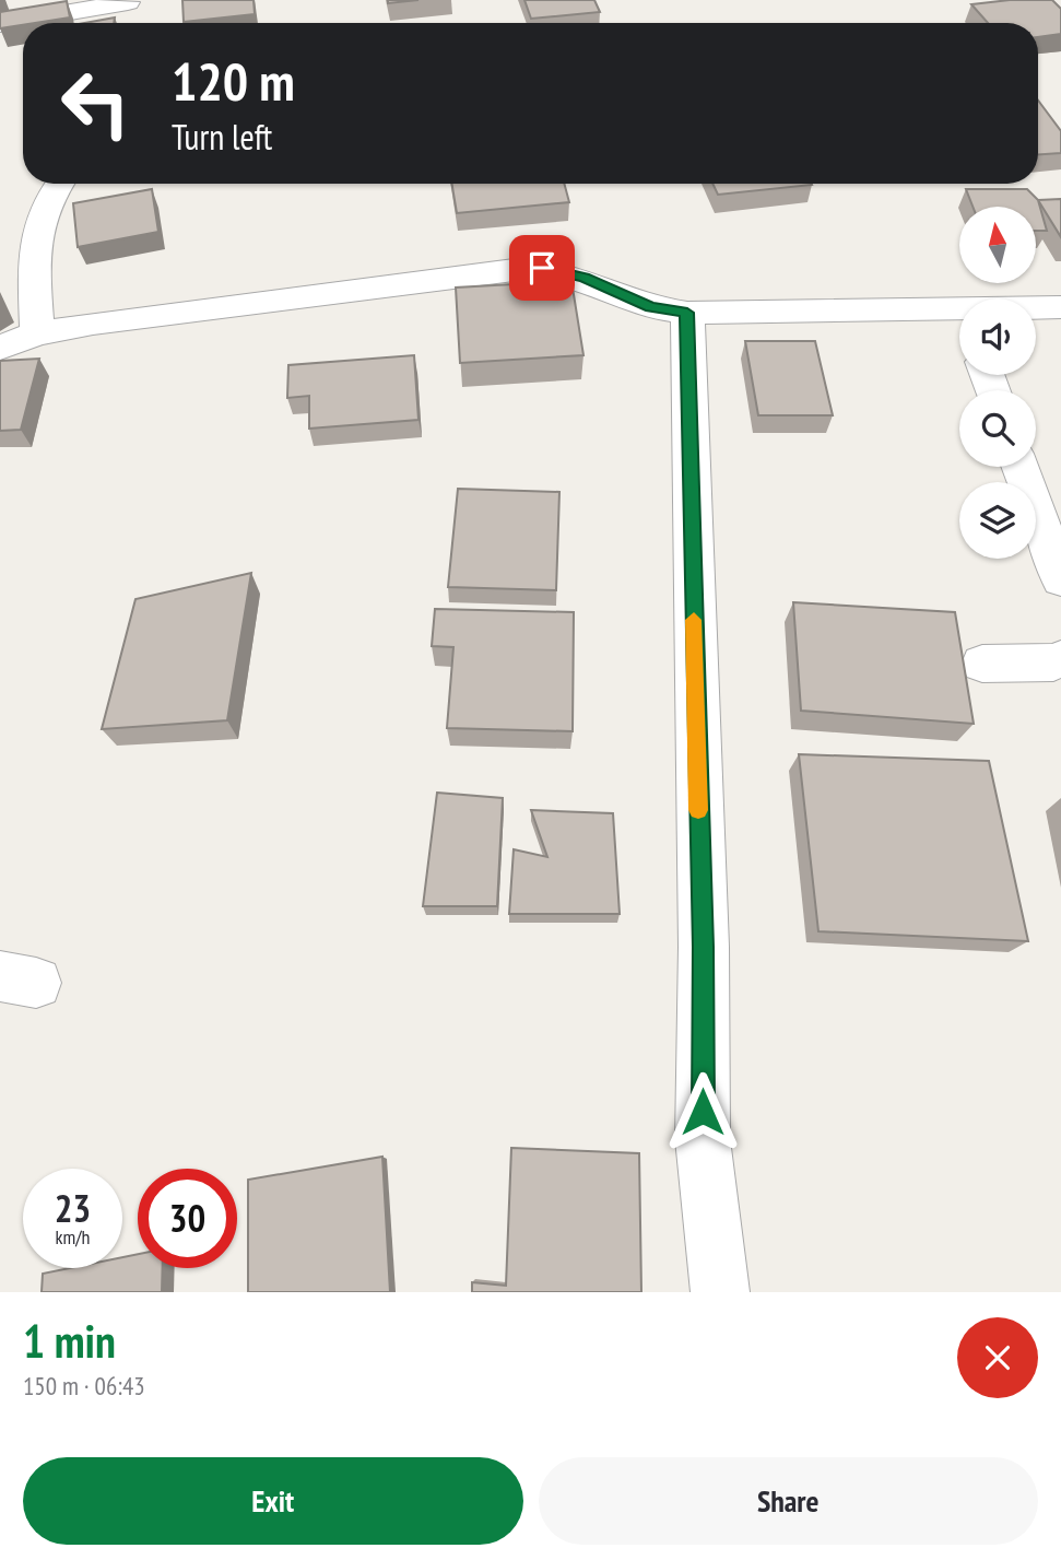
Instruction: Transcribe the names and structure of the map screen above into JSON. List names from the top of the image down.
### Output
{
  "north": "top",
  "page": {
    "turn": ["120 m", "Turn left"],
    "speed": "23 km/h",
    "limit": "30",
    "heading": ["1 min", "150 m · 06:43"],
    "buttons": ["Exit", "Share"]
  }
}
